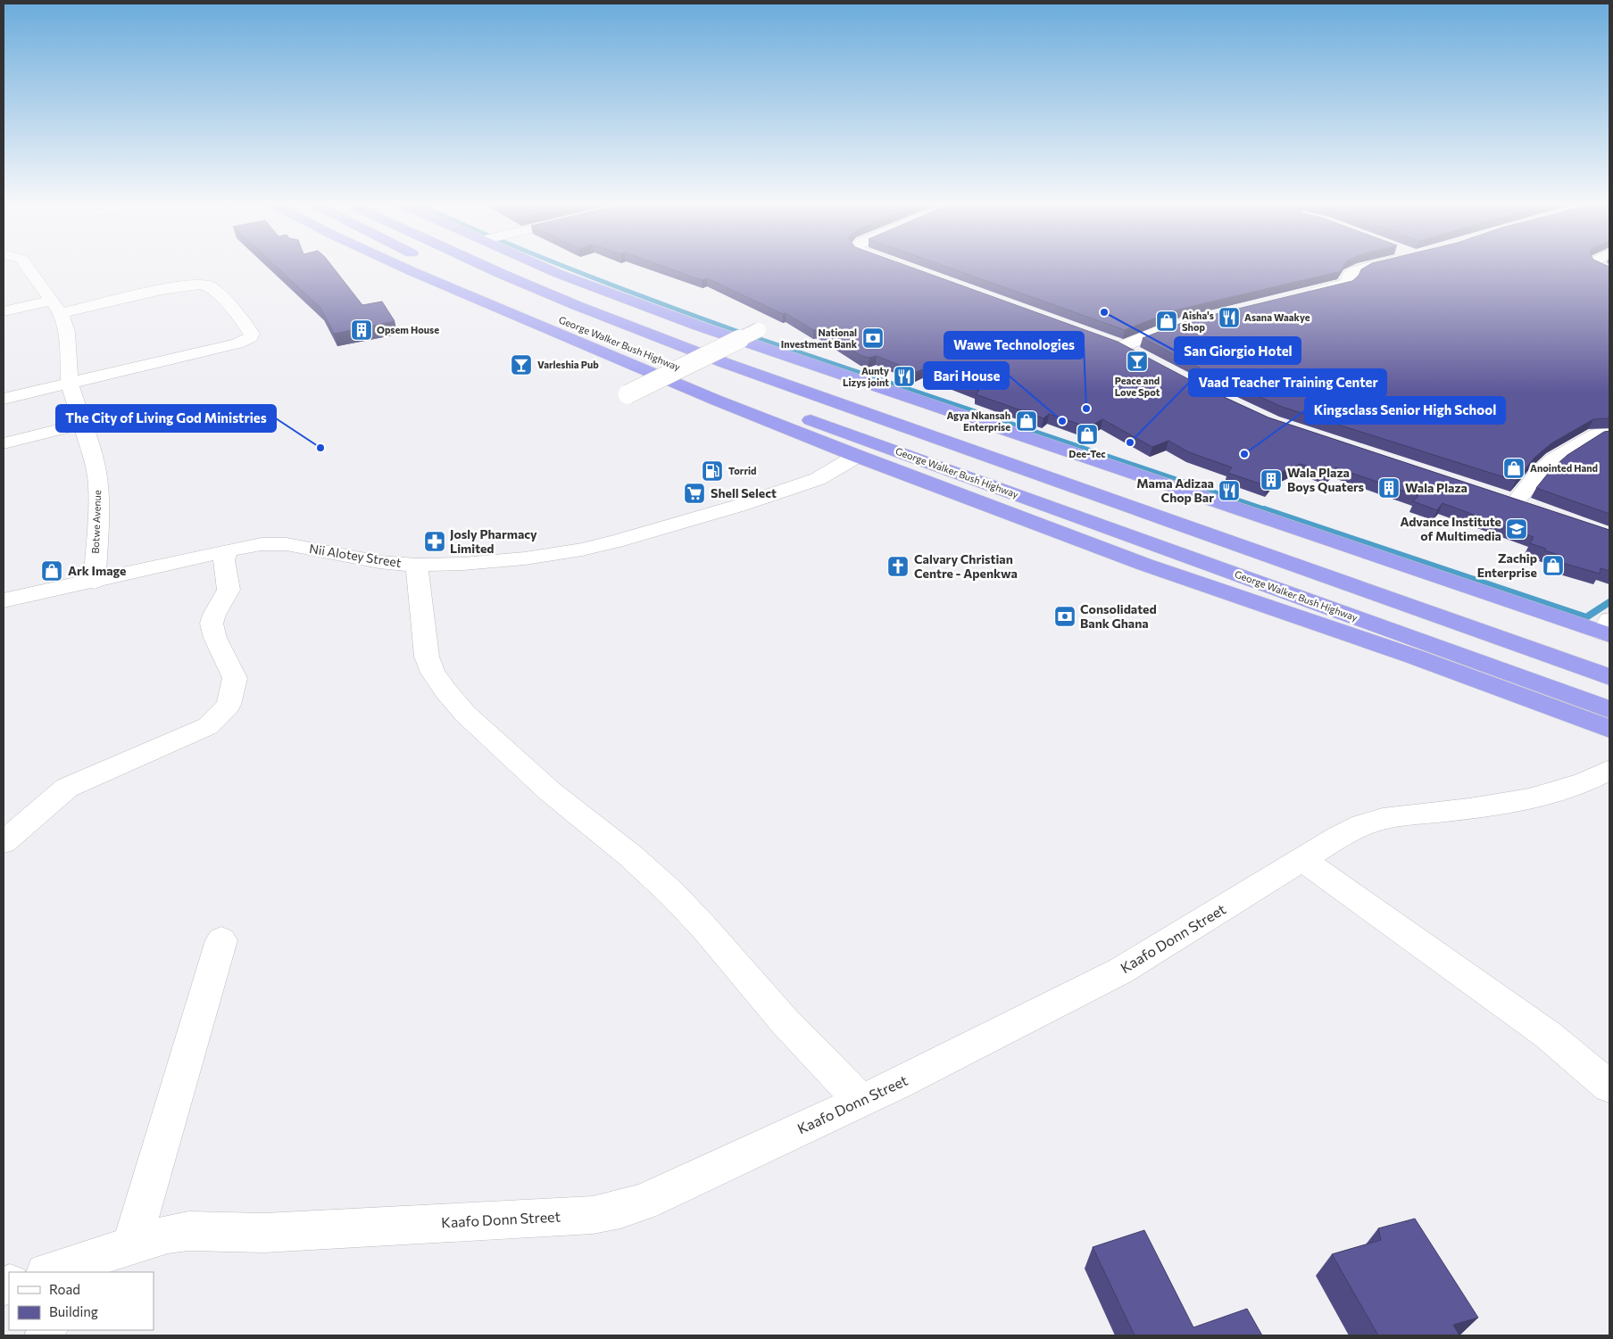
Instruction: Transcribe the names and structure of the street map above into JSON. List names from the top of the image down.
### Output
{
  "streets": {
    "highway": ["George Walker Bush Highway"],
    "street": ["Botwe Avenue", "Nii Alotey Street", "Kaafo Donn Street"]
  },
  "crossings": [
    ["Botwe Avenue", "Nii Alotey Street"]
  ],
  "places": {
    "other": [
      "San Giorgio Hotel",
      "Wawe Technologies",
      "Bari House",
      "Vaad Teacher Training Center",
      "The City of Living God Ministries",
      "Kingsclass Senior High School"
    ],
    "restaurant": ["Asana Waakye", "Aunty Lizys joint", "Mama Adizaa Chop Bar"],
    "shop": [
      "Aisha's Shop",
      "Agya Nkansah Enterprise",
      "Dee-Tec",
      "Anointed Hand",
      "Zachip Enterprise",
      "Ark Image"
    ],
    "building": ["Opsem House", "Wala Plaza Boys Quaters", "Wala Plaza"],
    "bank": ["National Investment Bank", "Consolidated Bank Ghana"],
    "bar": ["Peace and Love Spot", "Varleshia Pub"],
    "fuel station": ["Torrid"],
    "supermarket": ["Shell Select"],
    "school or university": ["Advance Institute of Multimedia"],
    "pharmacy": ["Josly Pharmacy Limited"],
    "church": ["Calvary Christian Centre - Apenkwa"]
  },
  "legend": ["Road", "Building"]
}
